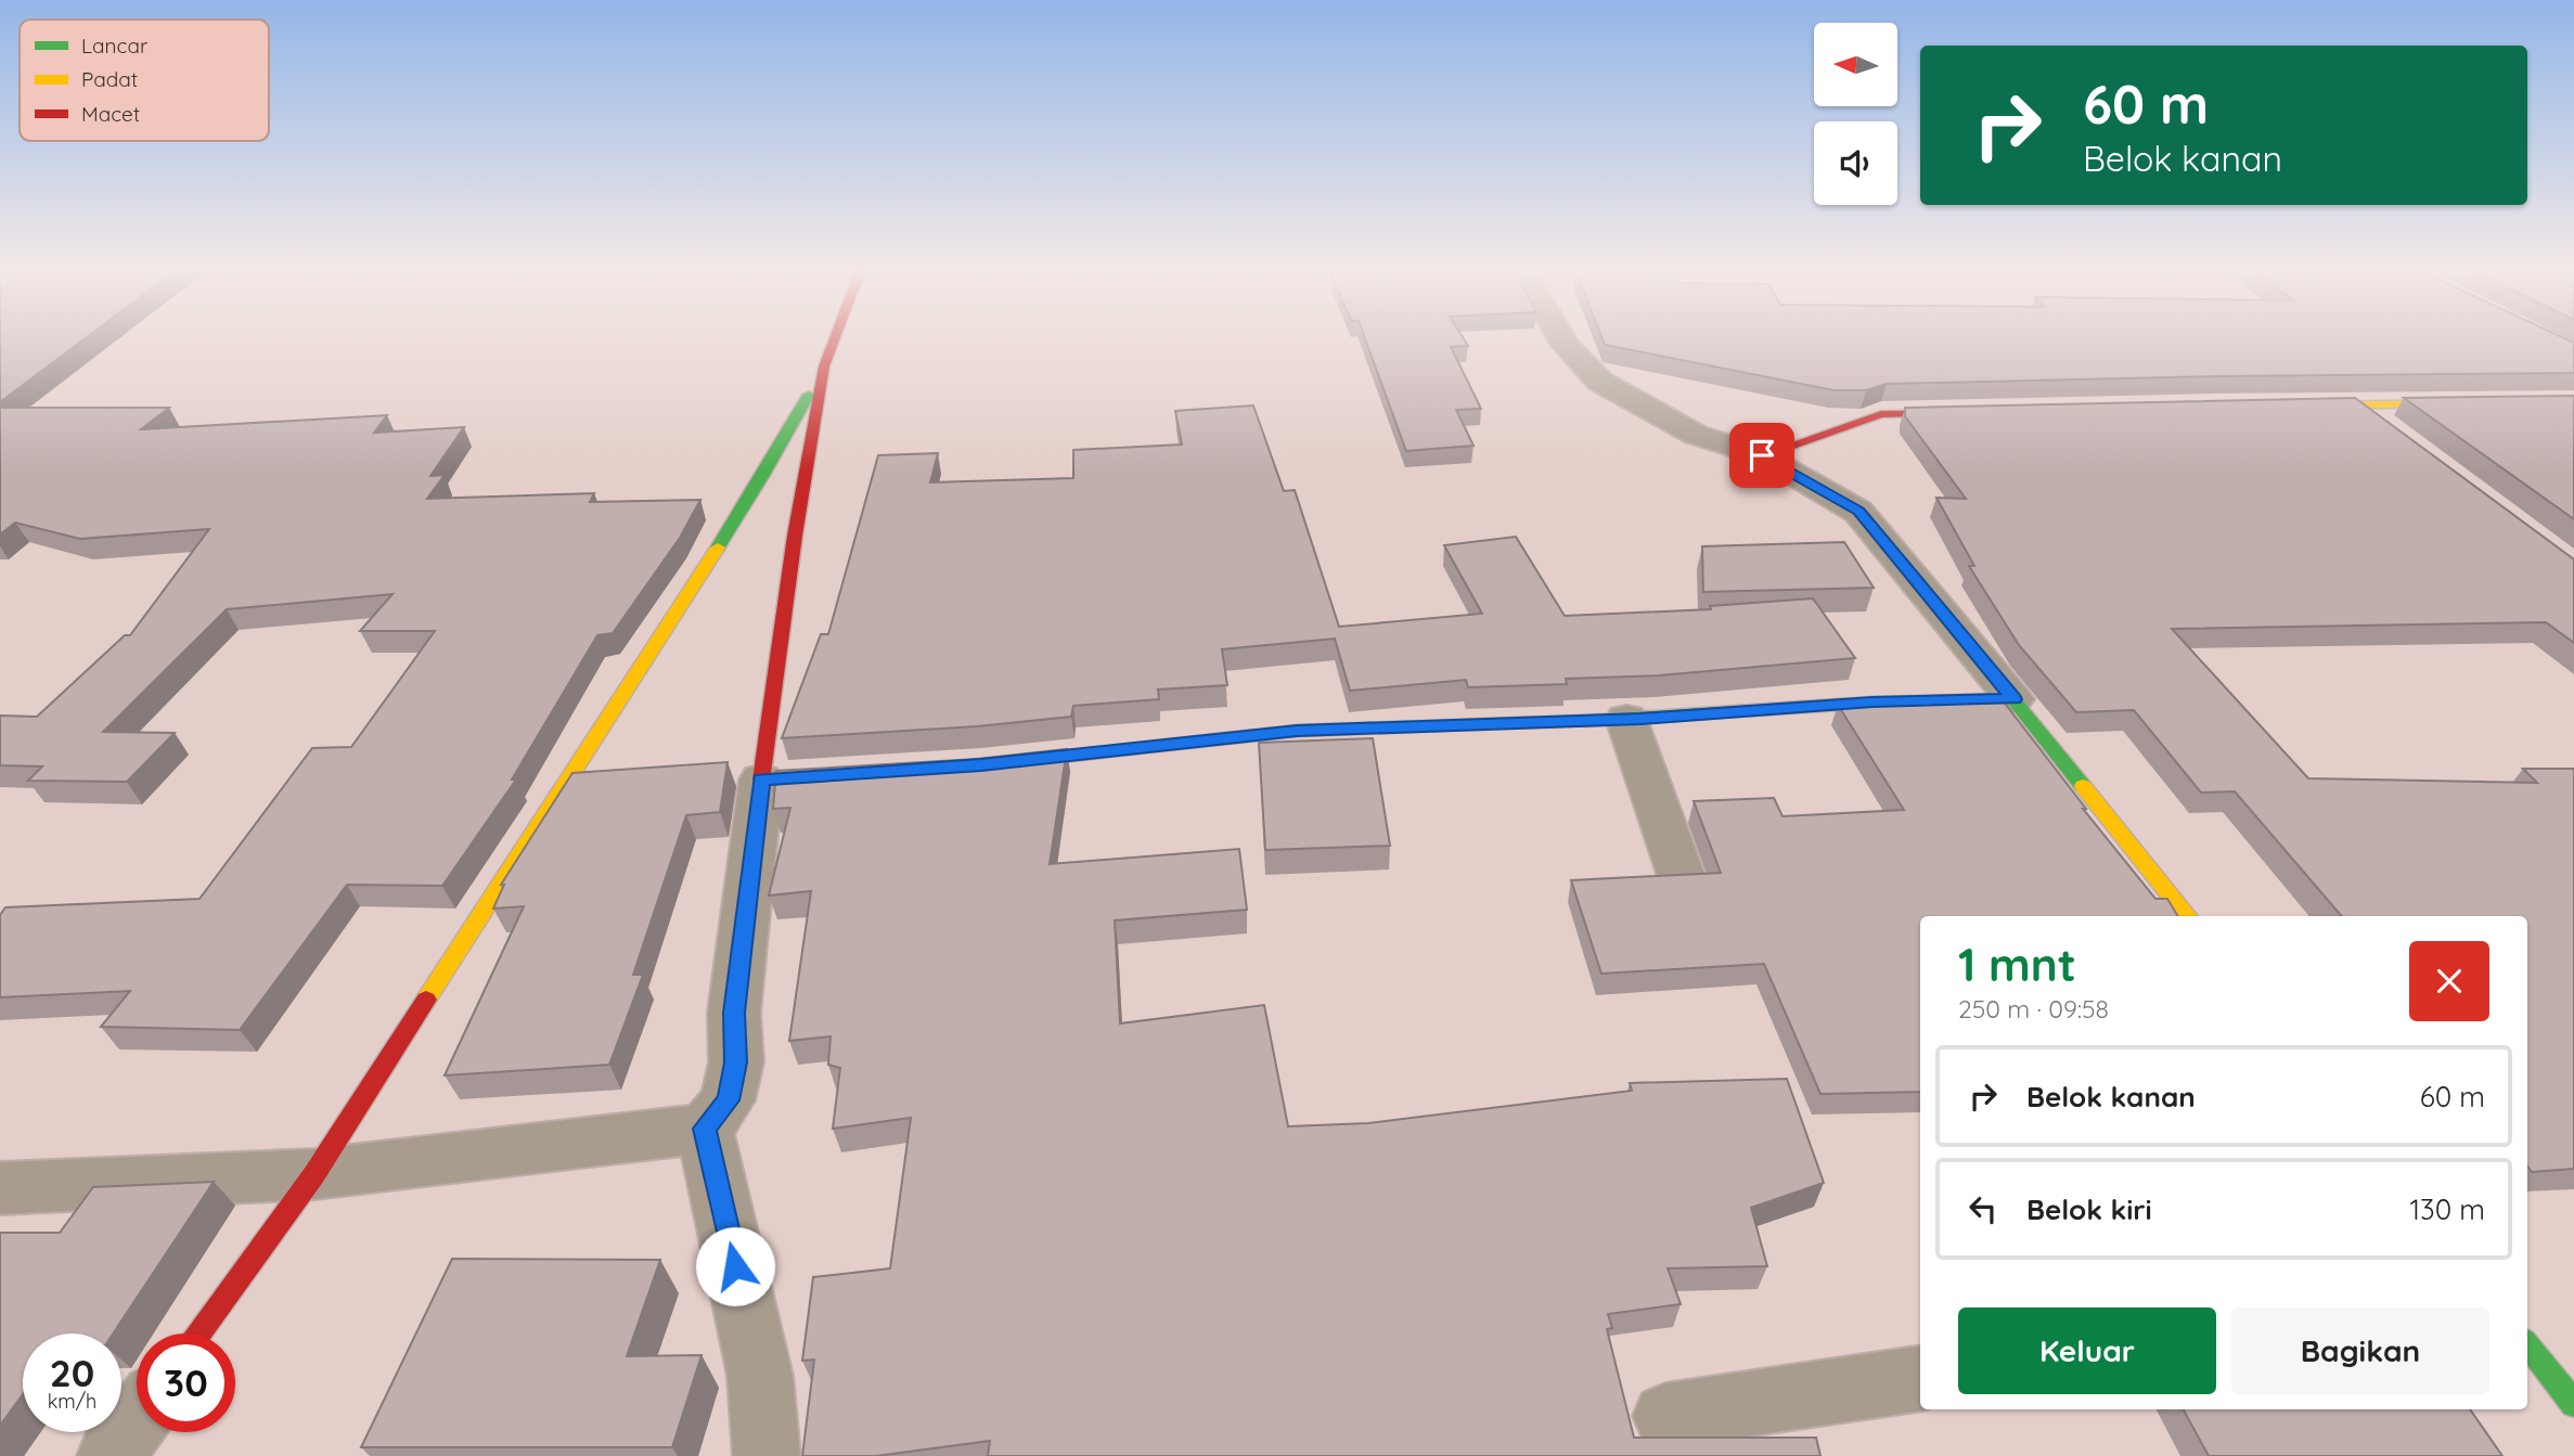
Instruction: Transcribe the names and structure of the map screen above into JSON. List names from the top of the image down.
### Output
{
  "legend": ["Lancar", "Padat", "Macet"],
  "north": "left",
  "page": {
    "turn": ["60 m", "Belok kanan"],
    "heading": ["1 mnt", "250 m · 09:58"],
    "list": [
      {
        "name": "Belok kanan",
        "value": "60 m"
      },
      {
        "name": "Belok kiri",
        "value": "130 m"
      }
    ],
    "buttons": ["Keluar", "Bagikan"],
    "speed": "20 km/h",
    "limit": "30"
  }
}
